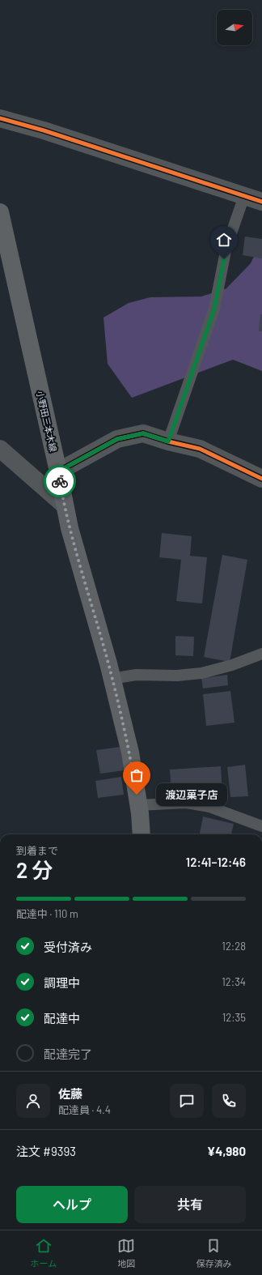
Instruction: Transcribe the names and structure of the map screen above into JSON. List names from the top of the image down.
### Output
{
  "streets": {
    "main road": ["小野田三本木線"]
  },
  "places": ["渡辺菓子店"],
  "north": "right",
  "page": {
    "bubble": "渡辺菓子店",
    "heading": ["2 分", "到着まで", "12:41–12:46"],
    "panel": [
      "佐藤",
      "配達員 · 4.4",
      "注文 #9393",
      "¥4,980"
    ],
    "bar": "配達中 · 110 m",
    "list": [
      ["受付済み", "12:28"],
      ["調理中", "12:34"],
      ["配達中", "12:35"],
      "配達完了"
    ],
    "buttons": ["ヘルプ", "共有"],
    "tabs": ["ホーム", "地図", "保存済み"]
  }
}
